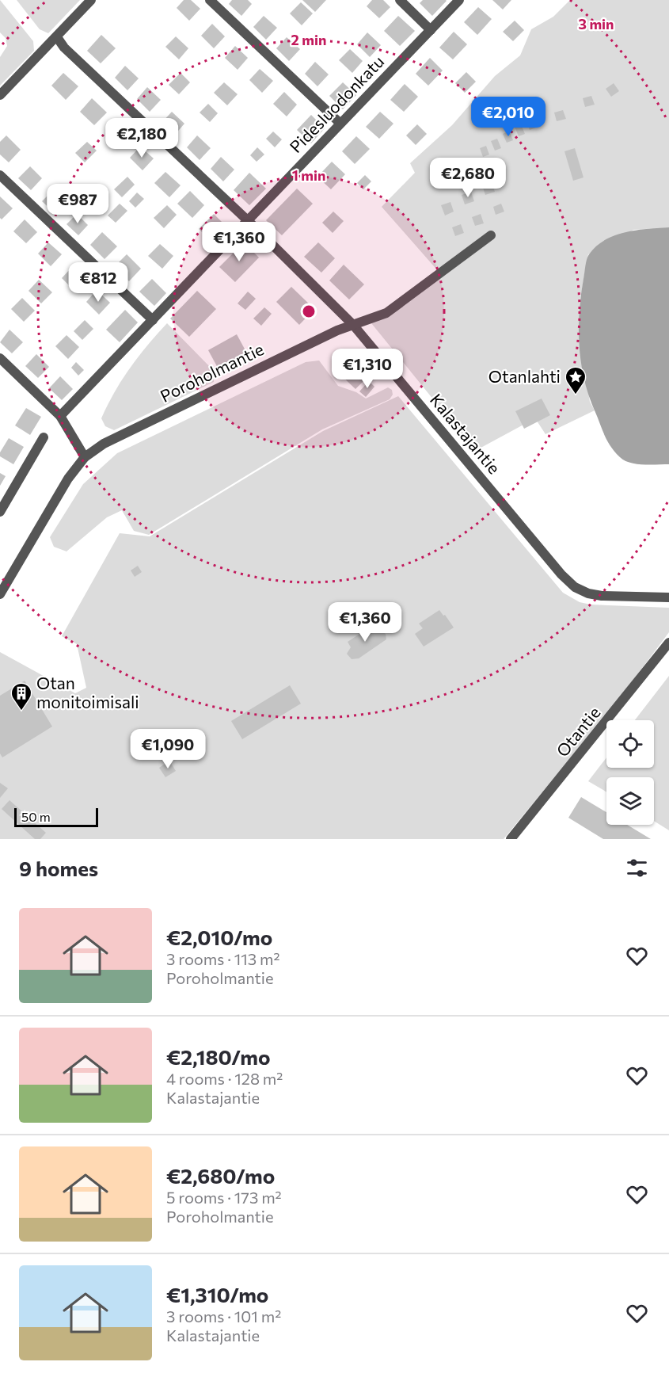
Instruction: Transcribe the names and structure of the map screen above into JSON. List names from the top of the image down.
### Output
{
  "streets": {
    "street": [
      "Pidesluodonkatu",
      "Poroholmantie",
      "Kalastajantie",
      "Otantie"
    ]
  },
  "crossings": [
    ["Pidesluodonkatu", "Kalastajantie"],
    ["Poroholmantie", "Kalastajantie"]
  ],
  "places": {
    "place": ["Otanlahti"],
    "building": ["Otan monitoimisali"]
  },
  "scale_bar": "50 m",
  "page": {
    "price": [
      "€2,010",
      "€2,180",
      "€2,680",
      "€987",
      "€1,360",
      "€812",
      "€1,310",
      "€1,360",
      "€1,090"
    ],
    "scale": "50 m",
    "heading": "9 homes",
    "list": [
      {
        "name": "€2,010/mo",
        "note": "3 rooms · 113 m² · Poroholmantie"
      },
      {
        "name": "€2,180/mo",
        "note": "4 rooms · 128 m² · Kalastajantie"
      },
      {
        "name": "€2,680/mo",
        "note": "5 rooms · 173 m² · Poroholmantie"
      },
      {
        "name": "€1,310/mo",
        "note": "3 rooms · 101 m² · Kalastajantie"
      }
    ]
  },
  "rings": ["3 min", "2 min", "1 min"]
}
